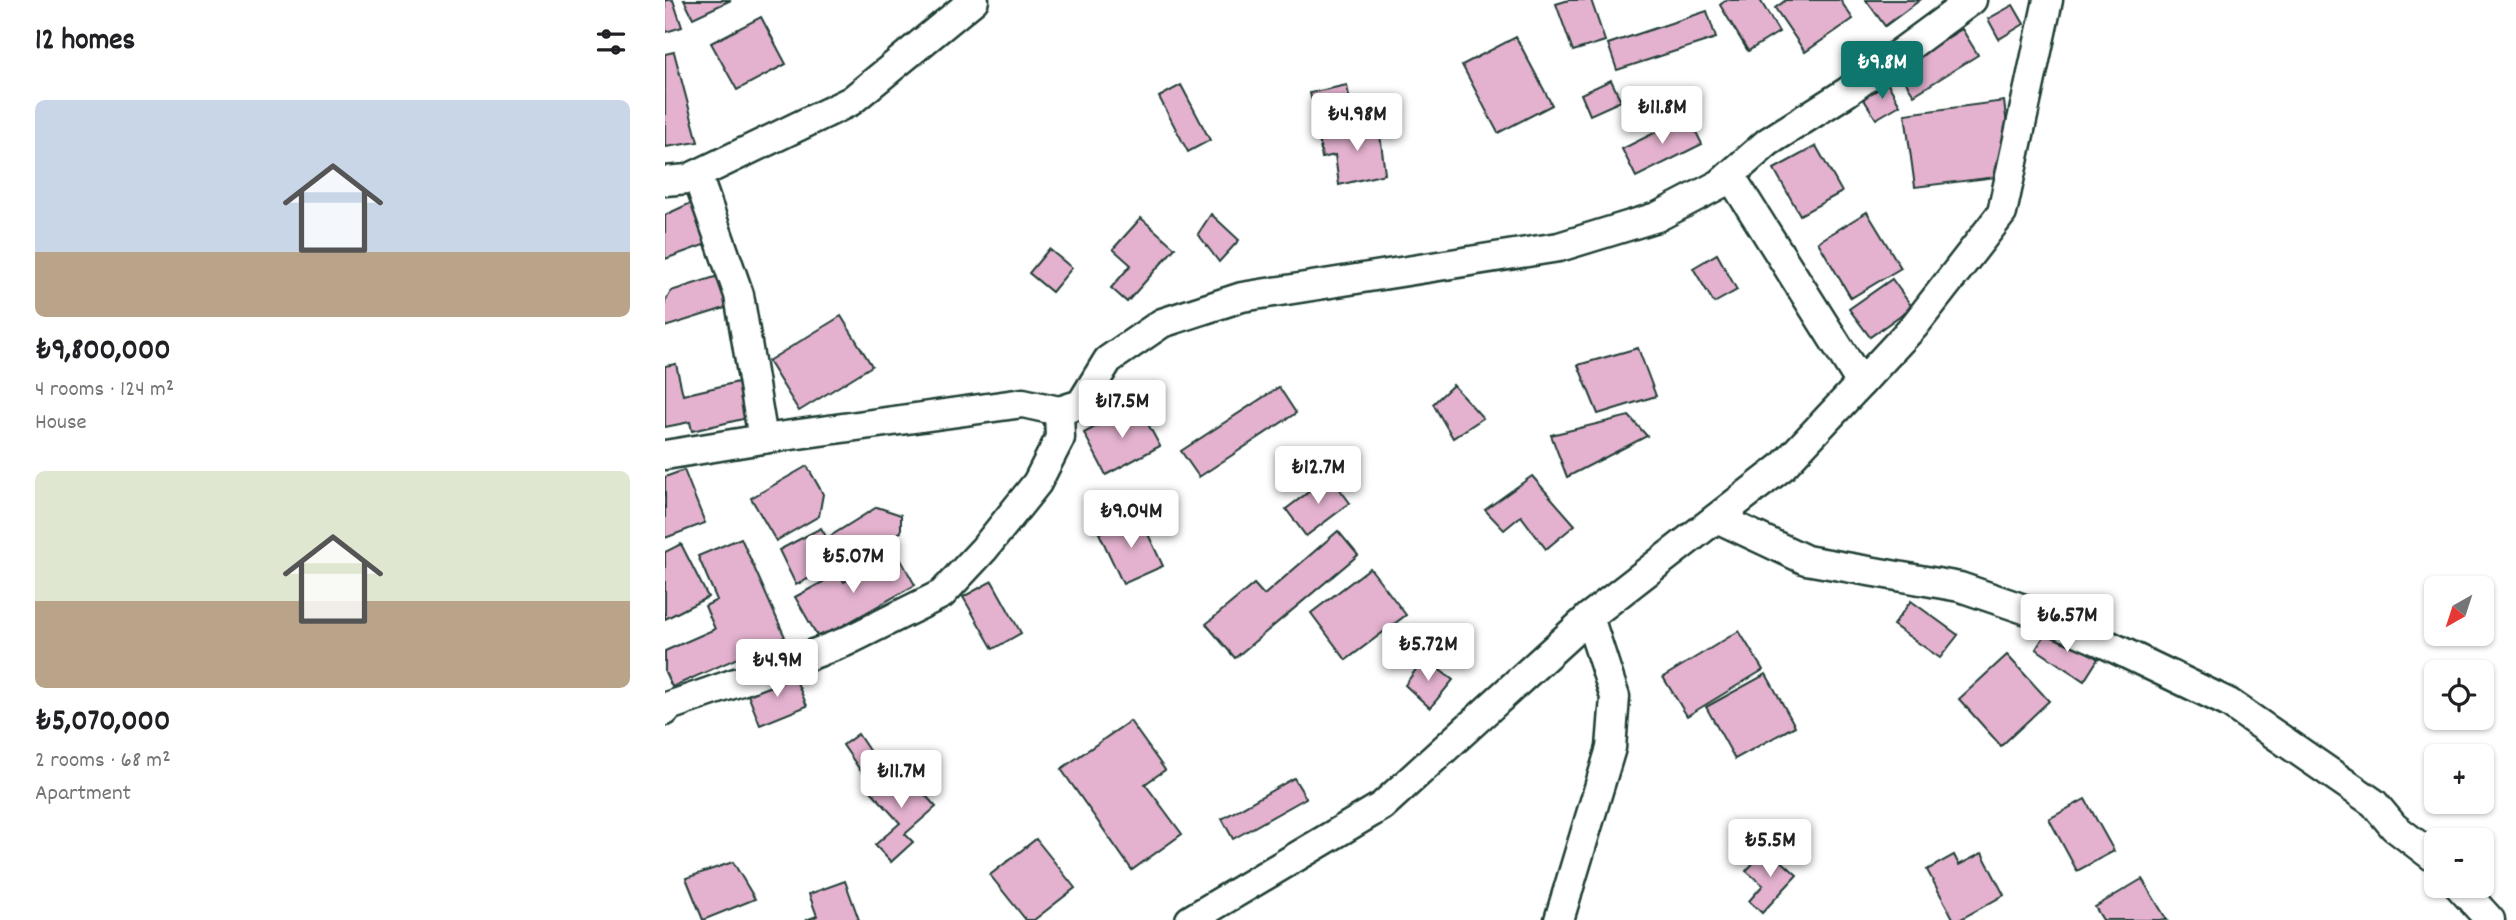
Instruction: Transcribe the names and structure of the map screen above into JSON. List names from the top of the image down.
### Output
{
  "north": "bottom left",
  "page": {
    "heading": "12 homes",
    "price": [
      "₺9.8M",
      "₺11.8M",
      "₺4.98M",
      "₺17.5M",
      "₺12.7M",
      "₺9.04M",
      "₺5.07M",
      "₺6.57M",
      "₺5.72M",
      "₺4.9M",
      "₺11.7M",
      "₺5.5M"
    ],
    "list": [
      {
        "name": "₺9,800,000",
        "note": "4 rooms · 124 m² · House"
      },
      {
        "name": "₺5,070,000",
        "note": "2 rooms · 68 m² · Apartment"
      }
    ],
    "map_buttons": ["+", "−"]
  }
}
